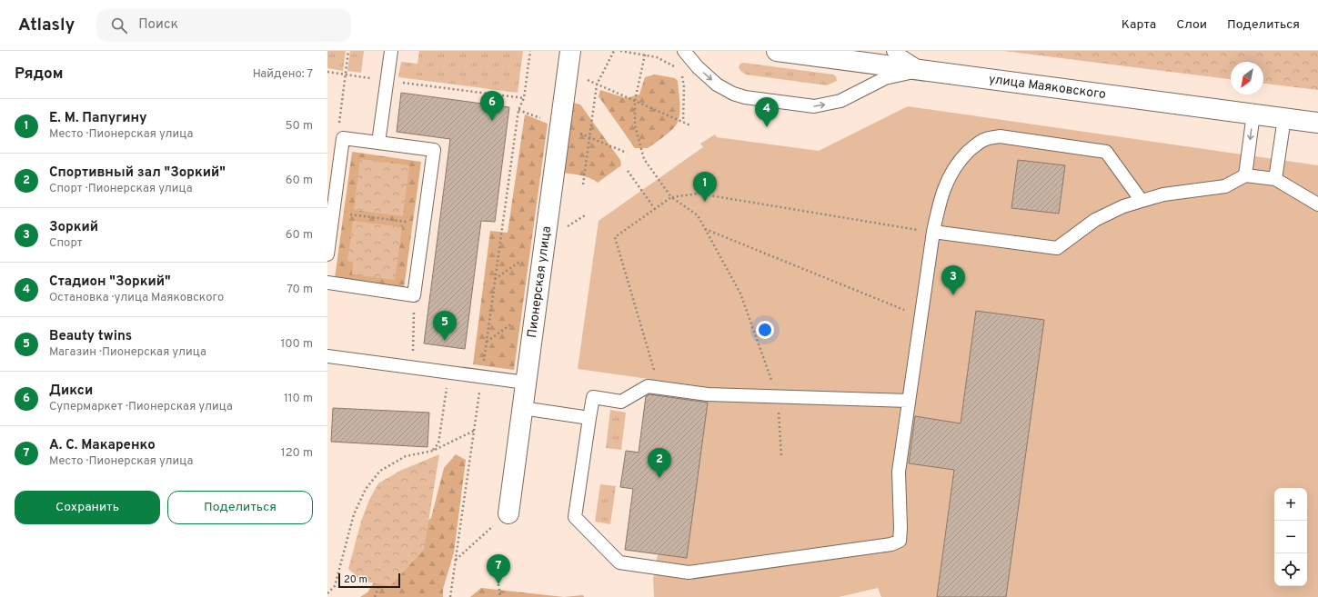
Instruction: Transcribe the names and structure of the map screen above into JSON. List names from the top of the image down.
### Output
{
  "streets": {
    "street": ["улица Маяковского", "Пионерская улица"]
  },
  "scale_bar": "20 m",
  "north": "bottom left",
  "page": {
    "header": "Atlasly",
    "search": "Поиск",
    "nav": ["Карта", "Слои", "Поделиться"],
    "heading": ["Рядом", "Найдено: 7"],
    "pins": [
      "6",
      "4",
      "1",
      "3",
      "5",
      "2",
      "7"
    ],
    "list": [
      {
        "mark": "1",
        "name": "Е. М. Папугину",
        "note": "Место · Пионерская улица",
        "value": "50 m"
      },
      {
        "mark": "2",
        "name": "Спортивный зал \"Зоркий\"",
        "note": "Спорт · Пионерская улица",
        "value": "60 m"
      },
      {
        "mark": "3",
        "name": "Зоркий",
        "note": "Спорт",
        "value": "60 m"
      },
      {
        "mark": "4",
        "name": "Стадион \"Зоркий\"",
        "note": "Остановка · улица Маяковского",
        "value": "70 m"
      },
      {
        "mark": "5",
        "name": "Beauty twins",
        "note": "Магазин · Пионерская улица",
        "value": "100 m"
      },
      {
        "mark": "6",
        "name": "Дикси",
        "note": "Супермаркет · Пионерская улица",
        "value": "110 m"
      },
      {
        "mark": "7",
        "name": "А. С. Макаренко",
        "note": "Место · Пионерская улица",
        "value": "120 m"
      }
    ],
    "buttons": ["Сохранить", "Поделиться"],
    "map_buttons": ["+", "−"],
    "scale": "20 m"
  }
}
